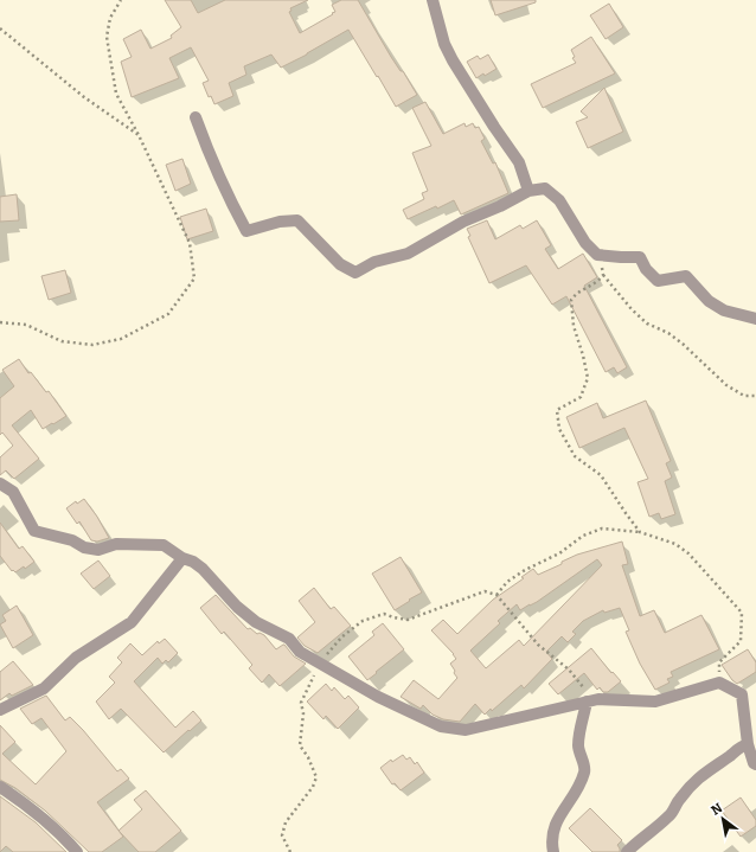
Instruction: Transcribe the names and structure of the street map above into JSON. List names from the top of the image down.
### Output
{
  "north": "top left"
}
